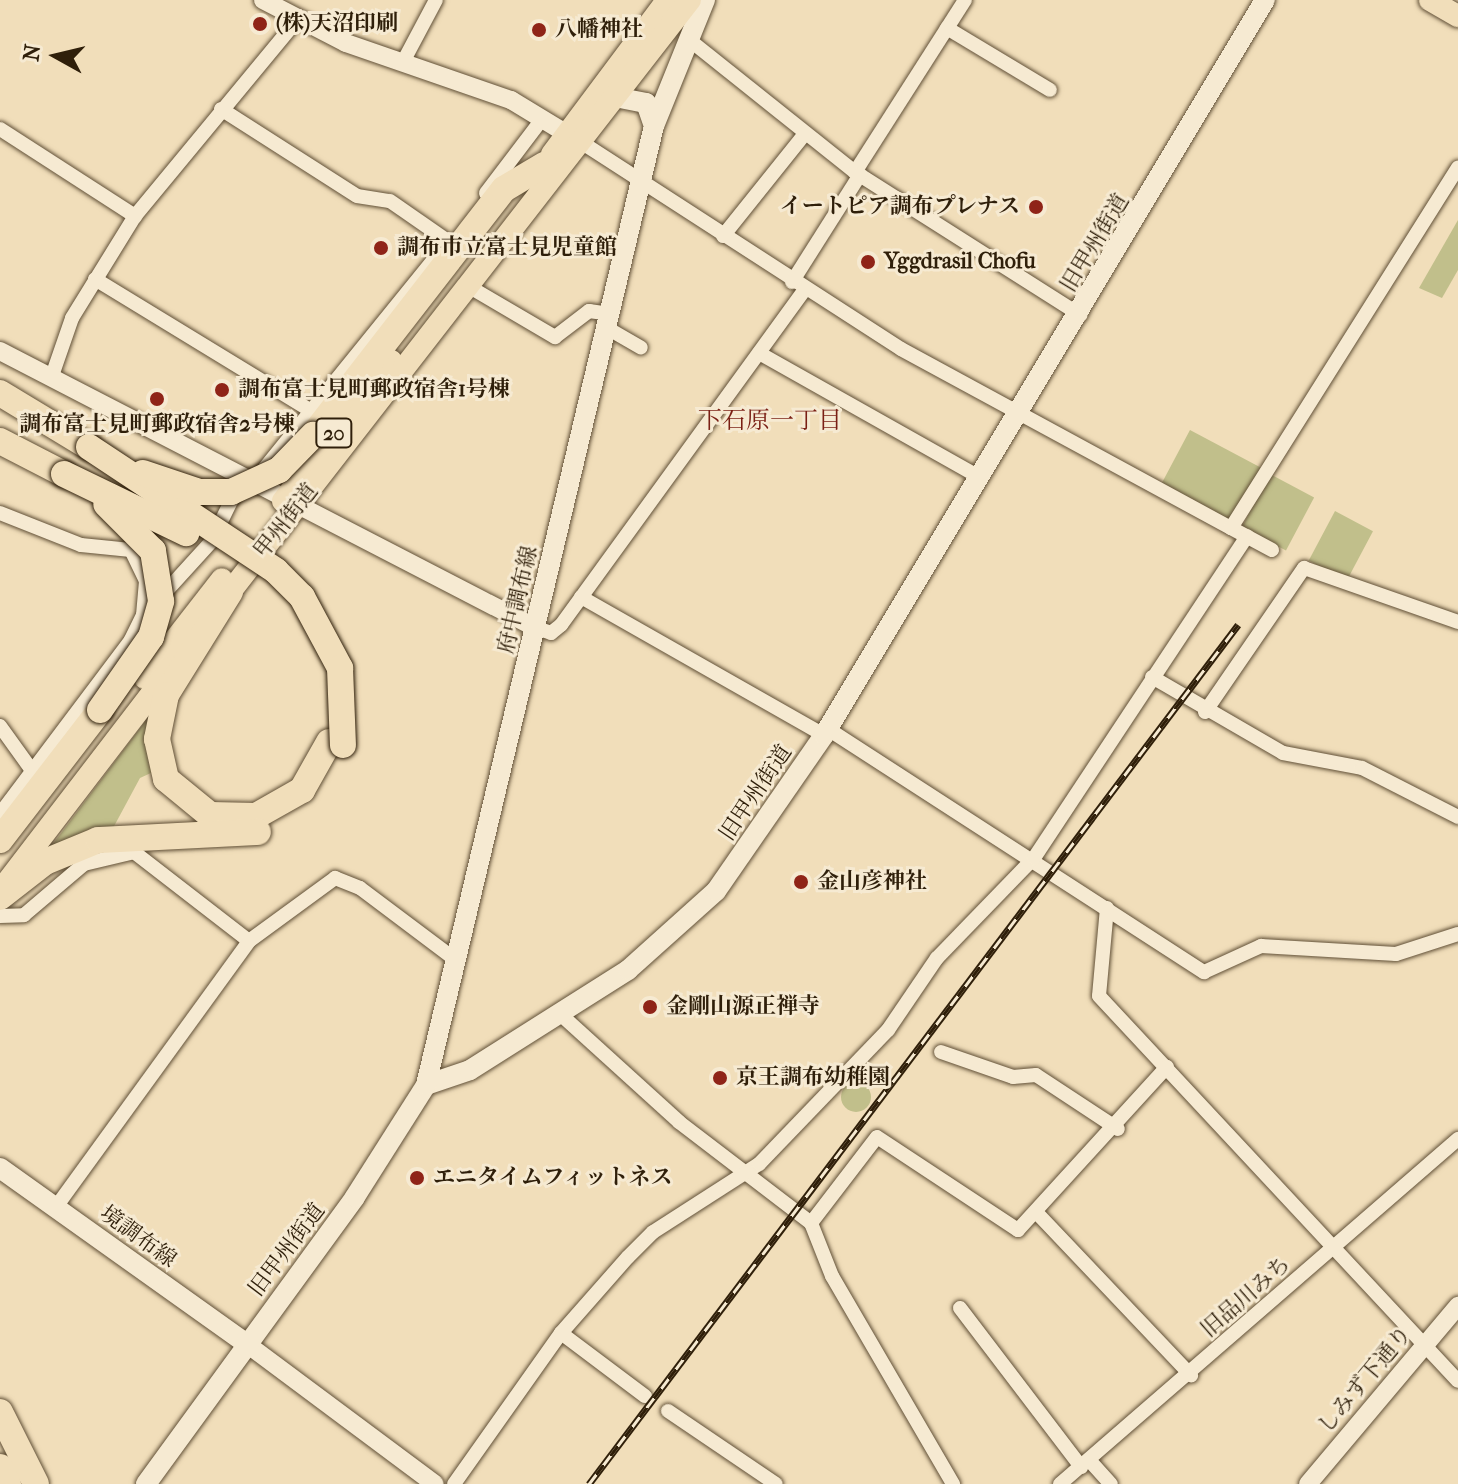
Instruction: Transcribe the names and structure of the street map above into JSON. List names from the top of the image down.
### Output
{
  "streets": {
    "main road": [
      "旧甲州街道",
      "20",
      "甲州街道",
      "府中調布線",
      "境調布線"
    ],
    "street": ["旧品川みち", "しみず下通り"]
  },
  "crossings": [
    ["旧甲州街道", "府中調布線"],
    ["旧甲州街道", "境調布線"]
  ],
  "districts": ["下石原一丁目"],
  "places": [
    "(株)天沼印刷",
    "八幡神社",
    "イートピア調布プレナス",
    "調布市立富士見児童館",
    "Yggdrasil Chofu",
    "調布富士見町郵政宿舎1号棟",
    "調布富士見町郵政宿舎2号棟",
    "金山彦神社",
    "金剛山源正禅寺",
    "京王調布幼稚園",
    "エニタイムフィットネス"
  ],
  "north": "left"
}
